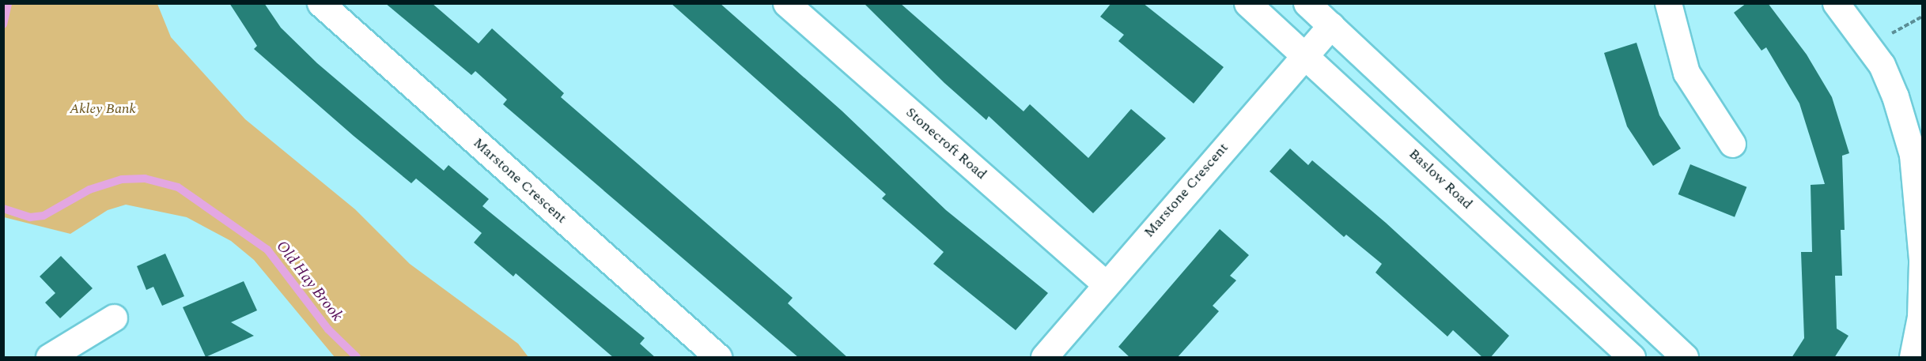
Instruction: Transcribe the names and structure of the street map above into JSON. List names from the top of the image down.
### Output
{
  "streets": {
    "street": ["Stonecroft Road", "Baslow Road", "Marstone Crescent"]
  },
  "crossings": [
    ["Stonecroft Road", "Marstone Crescent"],
    ["Baslow Road", "Marstone Crescent"]
  ],
  "water": ["Old Hay Brook"],
  "parks": ["Akley Bank"]
}
